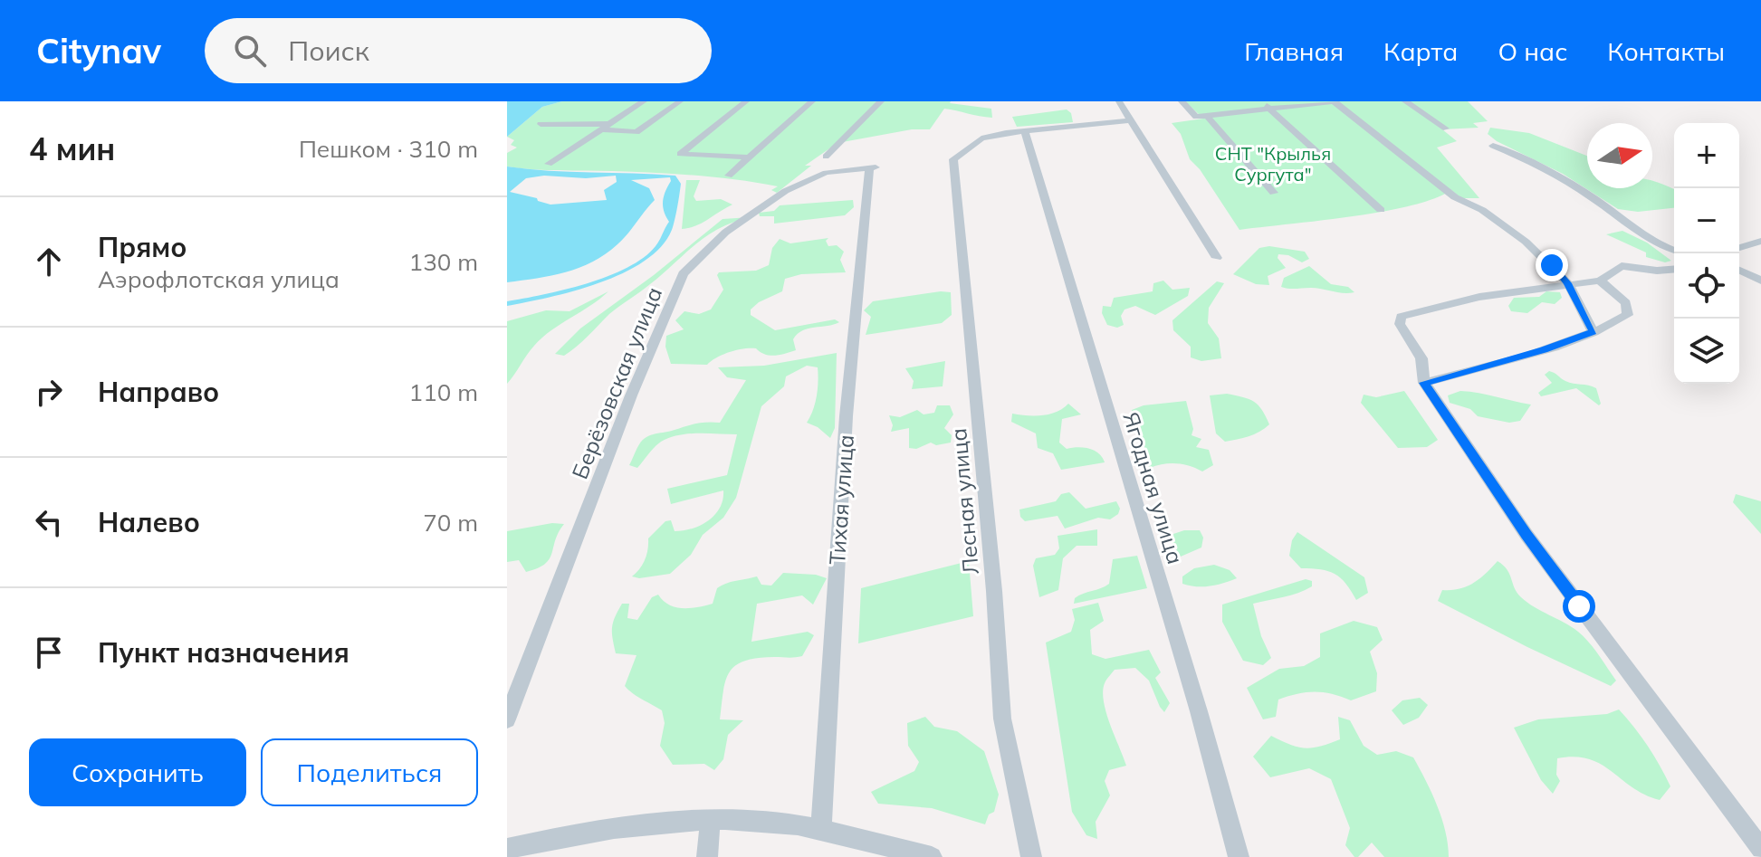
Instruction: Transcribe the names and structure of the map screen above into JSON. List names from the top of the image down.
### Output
{
  "streets": {
    "street": [
      "Берёзовская улица",
      "Ягодная улица",
      "Тихая улица",
      "Лесная улица"
    ]
  },
  "crossings": [
    ["Берёзовская улица", "Тихая улица"],
    ["Ягодная улица", "Лесная улица"]
  ],
  "parks": ["CНТ \"Крылья Сургута\""],
  "north": "right",
  "page": {
    "header": "Citynav",
    "search": "Поиск",
    "nav": [
      "Главная",
      "Карта",
      "О нас",
      "Контакты"
    ],
    "heading": ["4 мин", "Пешком · 310 m"],
    "map_buttons": ["+", "−"],
    "list": [
      ["Прямо", "Аэрофлотская улица", "130 m"],
      ["Направо", "110 m"],
      ["Налево", "70 m"],
      "Пункт назначения"
    ],
    "buttons": ["Сохранить", "Поделиться"]
  }
}
